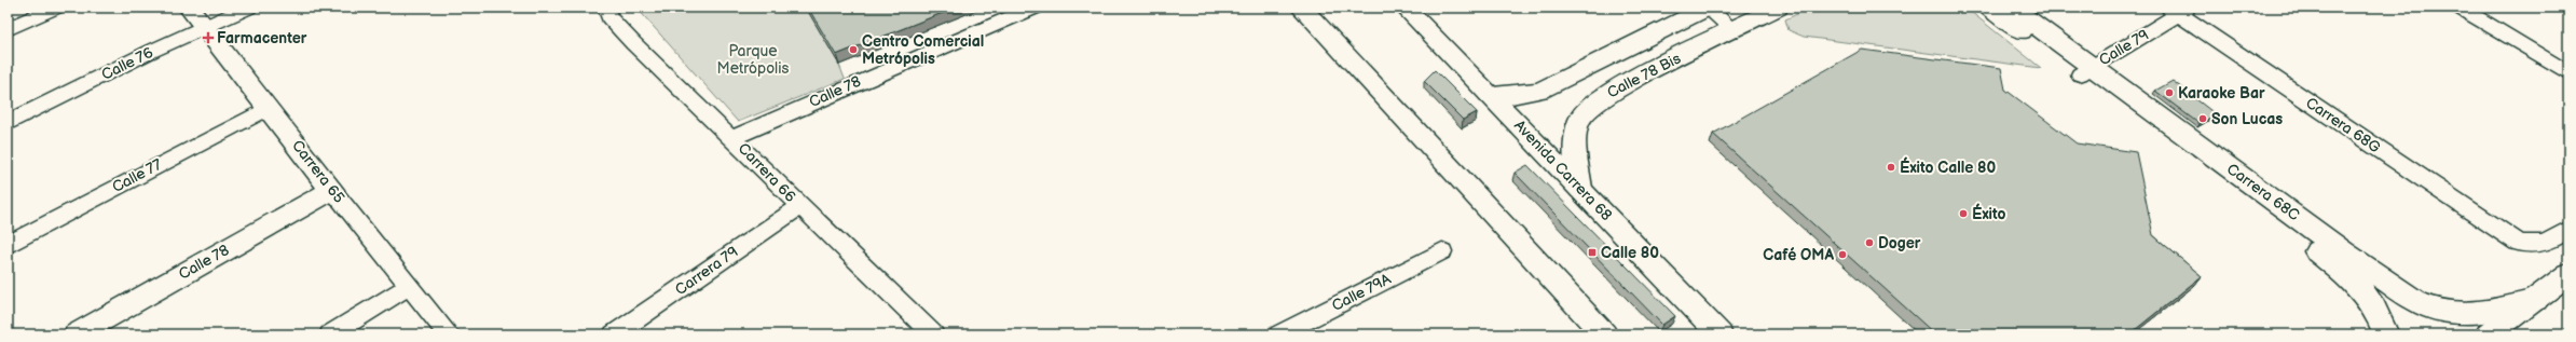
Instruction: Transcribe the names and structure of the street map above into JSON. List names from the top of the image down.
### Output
{
  "streets": {
    "main road": [
      "Calle 78 Bis",
      "Calle 78",
      "Avenida Carrera 68",
      "Carrera 65",
      "Carrera 68C"
    ],
    "street": [
      "Calle 79",
      "Calle 76",
      "Carrera 68G",
      "Carrera 66",
      "Calle 77",
      "Carrera 79",
      "Calle 79A"
    ]
  },
  "crossings": [
    ["Calle 79", "Carrera 68G"],
    ["Calle 79", "Carrera 68C"],
    ["Calle 76", "Carrera 65"],
    ["Calle 78 Bis", "Avenida Carrera 68"],
    ["Calle 78", "Carrera 65"],
    ["Calle 78", "Carrera 66"],
    ["Carrera 65", "Calle 77"],
    ["Carrera 66", "Carrera 79"]
  ],
  "parks": ["Parque Metrópolis"],
  "places": {
    "health": ["Farmacenter"],
    "other": [
      "Centro Comercial Metrópolis",
      "Karaoke Bar",
      "Son Lucas",
      "Éxito Calle 80",
      "Éxito",
      "Doger",
      "Café OMA"
    ],
    "transit": ["Calle 80"]
  }
}
